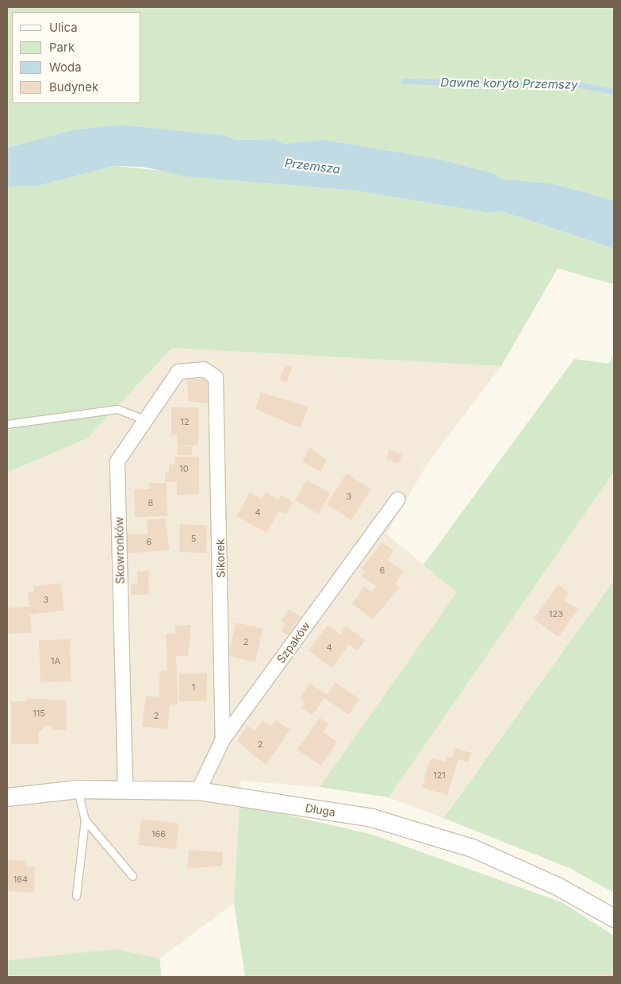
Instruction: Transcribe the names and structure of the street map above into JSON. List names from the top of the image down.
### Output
{
  "streets": {
    "street": [
      "Skowronków",
      "Sikorek",
      "Szpaków",
      "Długa"
    ]
  },
  "crossings": [
    ["Skowronków", "Sikorek"],
    ["Skowronków", "Długa"],
    ["Sikorek", "Szpaków"],
    ["Szpaków", "Długa"]
  ],
  "water": ["Dawne koryto Przemszy", "Przemsza"],
  "house_numbers": [
    "12",
    "10",
    "3",
    "8",
    "4",
    "5",
    "6",
    "6",
    "3",
    "123",
    "2",
    "4",
    "1A",
    "1",
    "115",
    "2",
    "2",
    "121",
    "166",
    "164"
  ],
  "legend": [
    "Ulica",
    "Park",
    "Woda",
    "Budynek"
  ]
}
